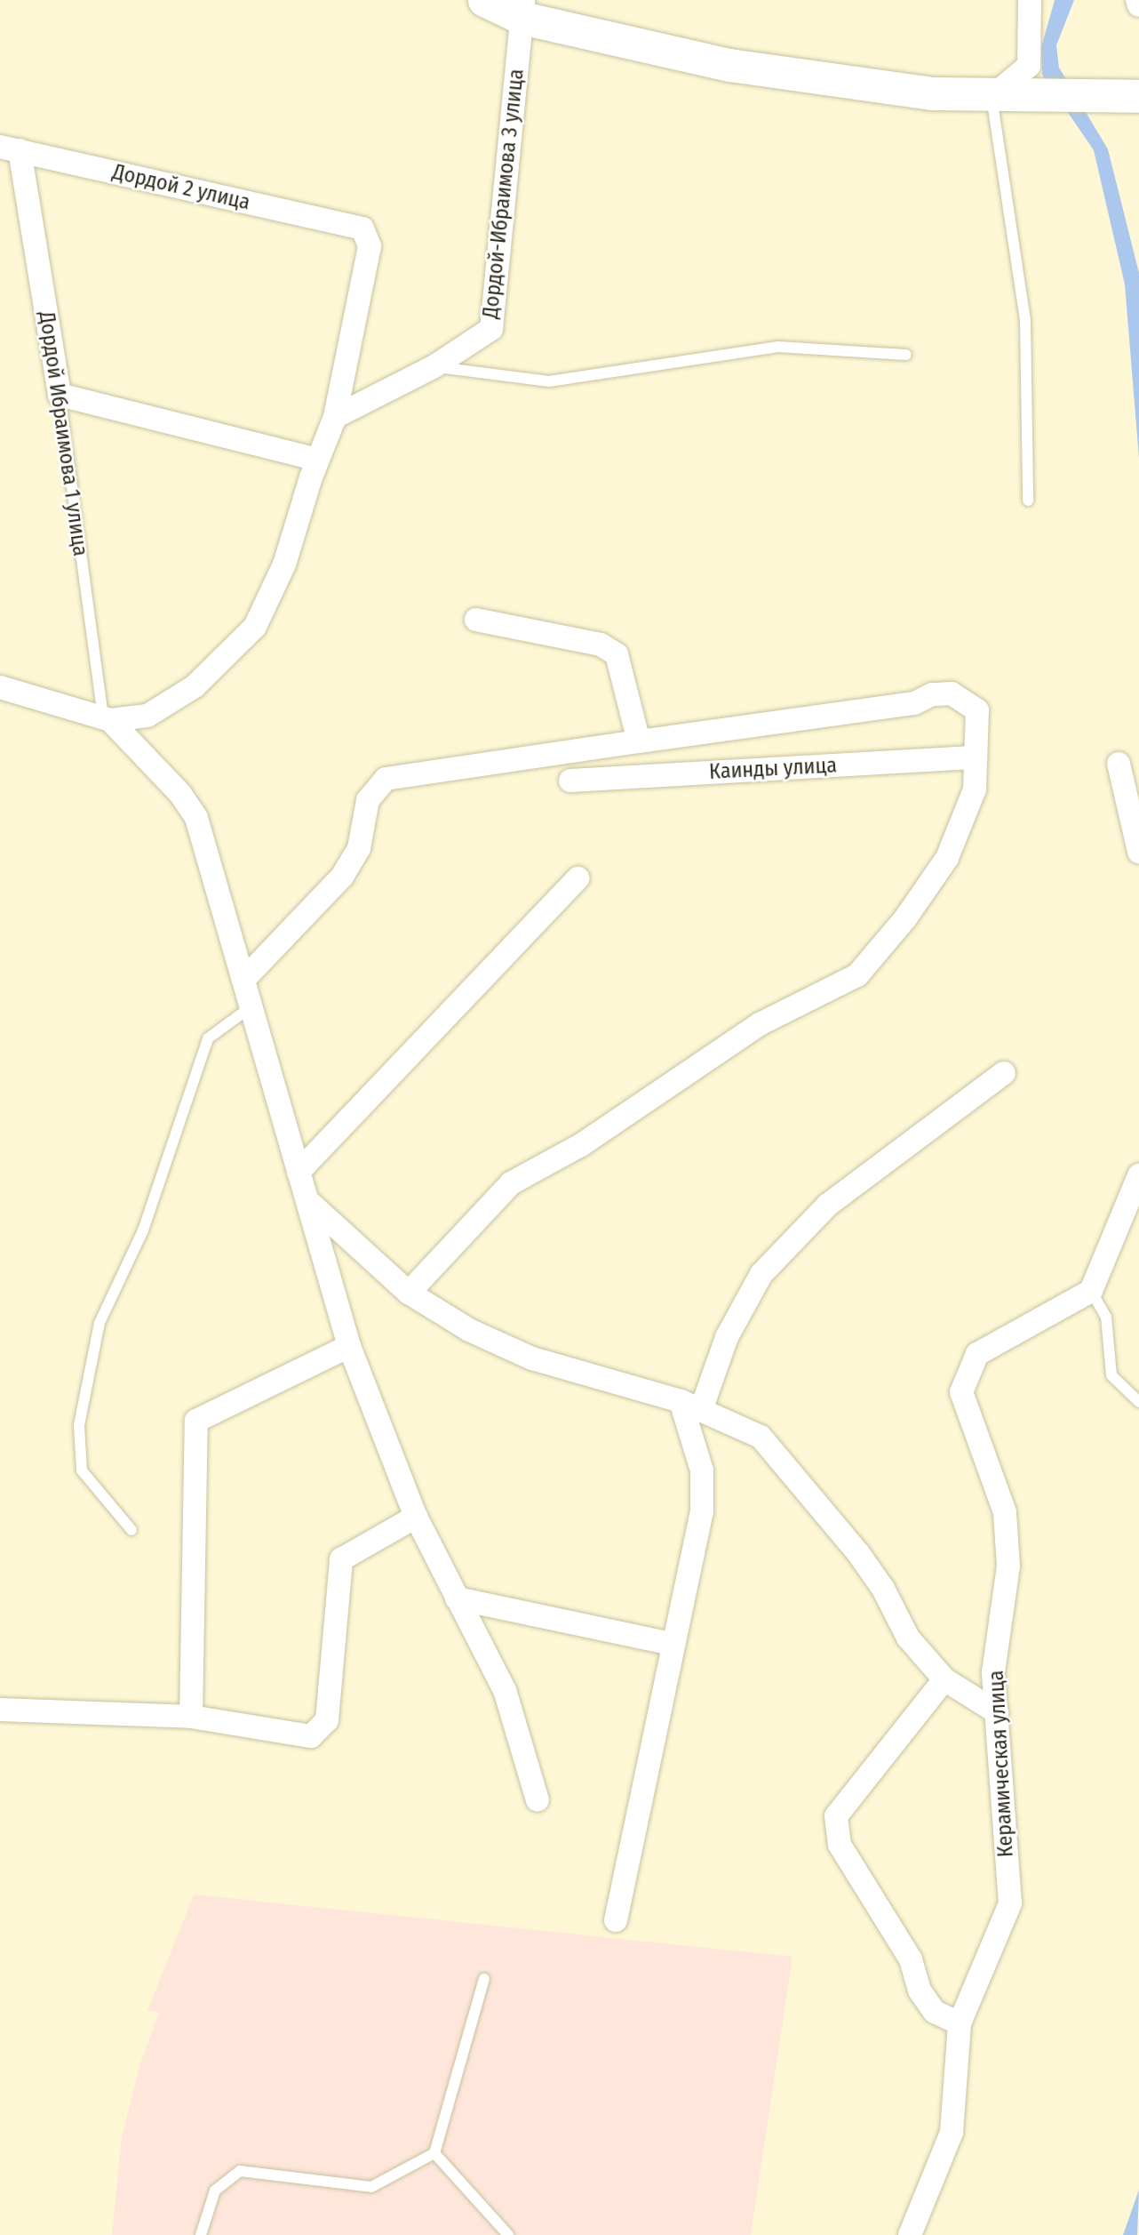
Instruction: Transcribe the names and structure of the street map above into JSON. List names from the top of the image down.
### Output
{
  "streets": {
    "street": [
      "Дордой 2 улица",
      "Дордой-Ибраимова 3 улица",
      "Дордой Ибраимова 1 улица",
      "Каинды улица",
      "Керамическая улица"
    ]
  },
  "crossings": [
    ["Дордой 2 улица", "Дордой-Ибраимова 3 улица"],
    ["Дордой 2 улица", "Дордой Ибраимова 1 улица"]
  ]
}
